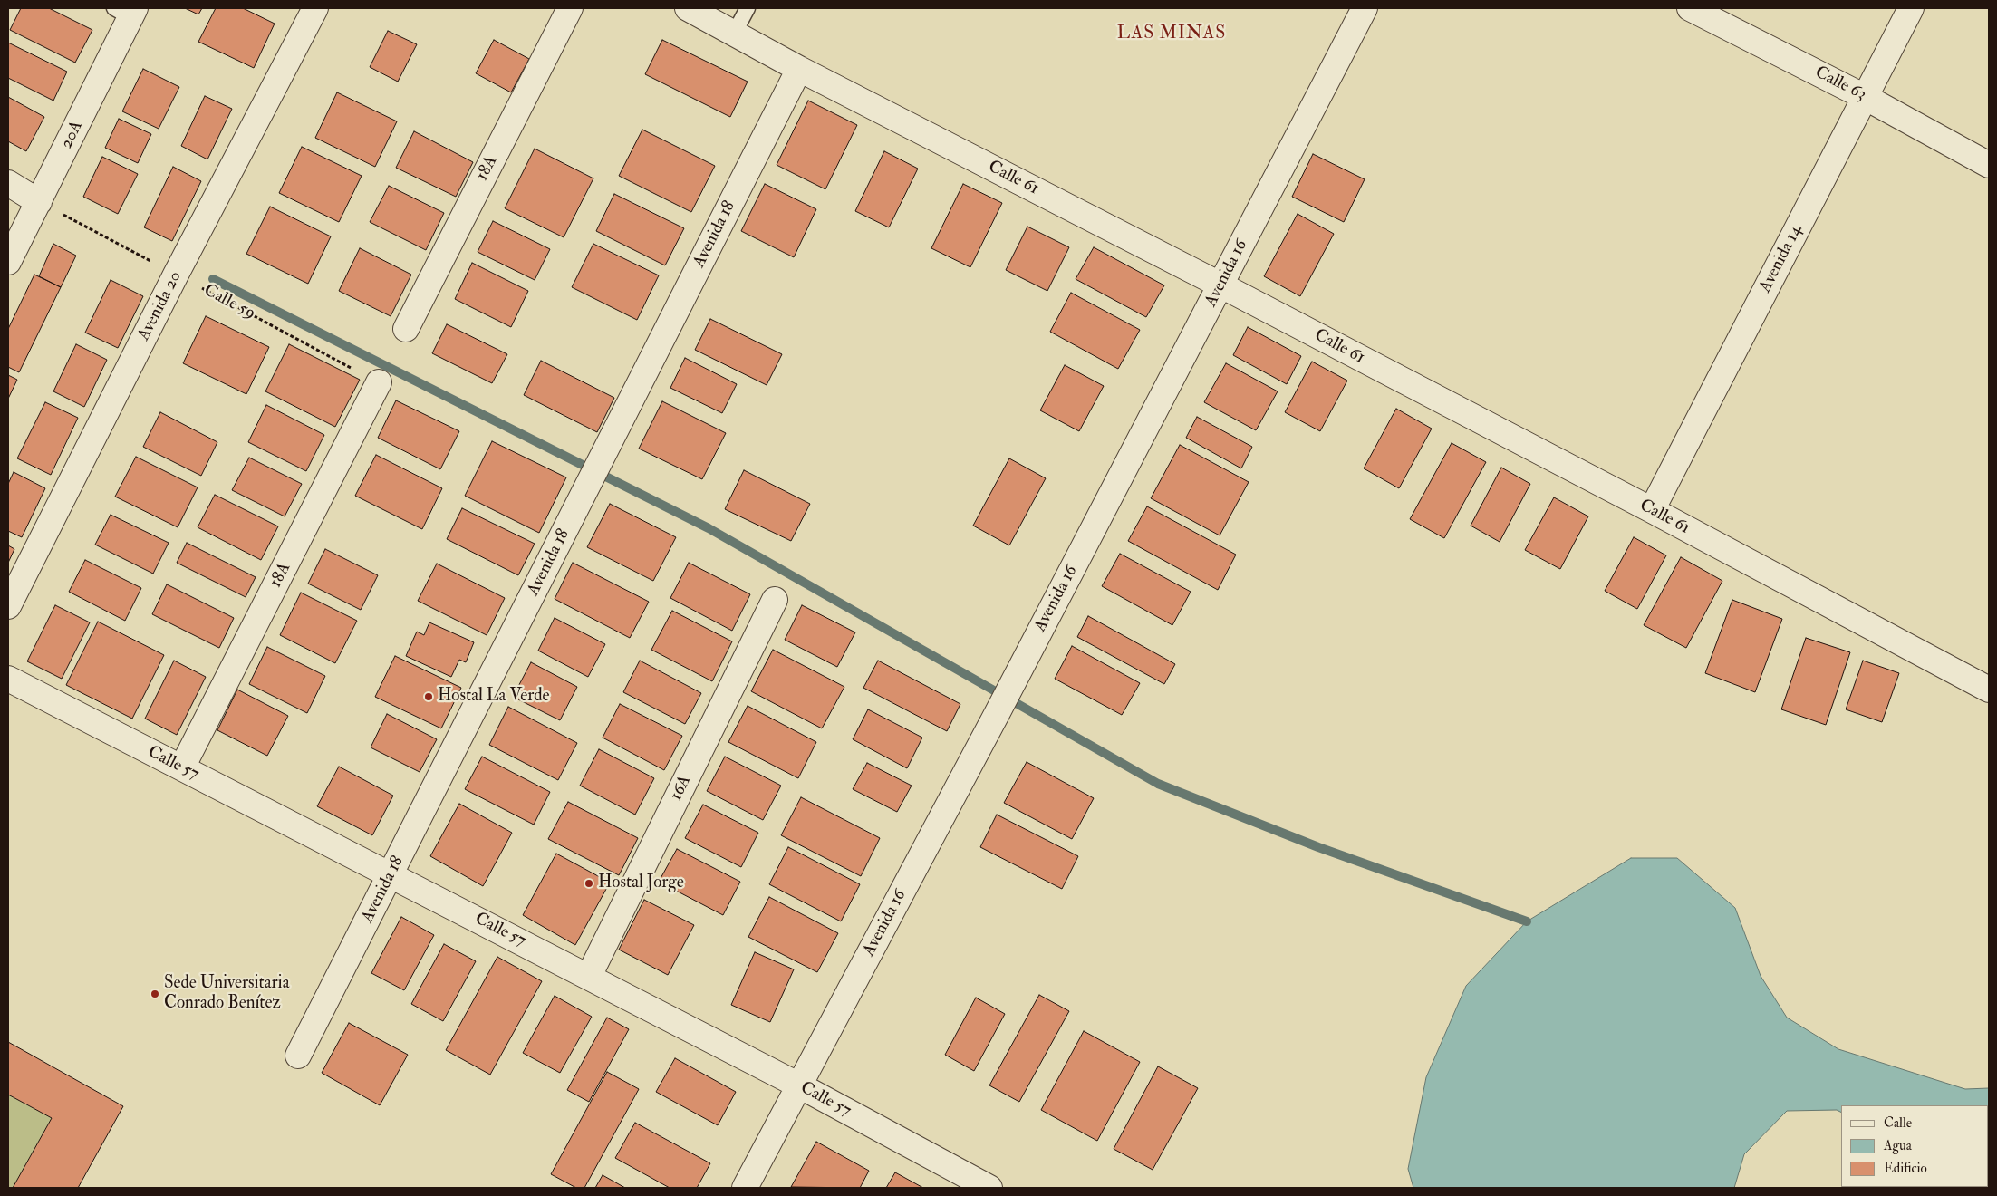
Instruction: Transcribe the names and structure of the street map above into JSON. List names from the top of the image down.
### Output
{
  "streets": {
    "street": [
      "Calle 63",
      "20A",
      "18A",
      "Calle 61",
      "Avenida 18",
      "Avenida 14",
      "Avenida 16",
      "Avenida 20",
      "Calle 57",
      "16A"
    ],
    "path": ["Calle 59"]
  },
  "crossings": [
    ["Calle 63", "Avenida 14"],
    ["20A", "Calle 59"],
    ["18A", "Calle 59"],
    ["18A", "Calle 57"],
    ["Calle 61", "Avenida 18"],
    ["Calle 61", "Avenida 14"],
    ["Calle 61", "Avenida 16"],
    ["Avenida 18", "Calle 57"],
    ["Avenida 16", "Calle 57"],
    ["Calle 59", "Avenida 20"],
    ["Calle 57", "16A"]
  ],
  "districts": ["LAS MINAS"],
  "places": ["Hostal La Verde", "Hostal Jorge", "Sede Universitaria Conrado Benítez"],
  "legend": ["Calle", "Agua", "Edificio"]
}
